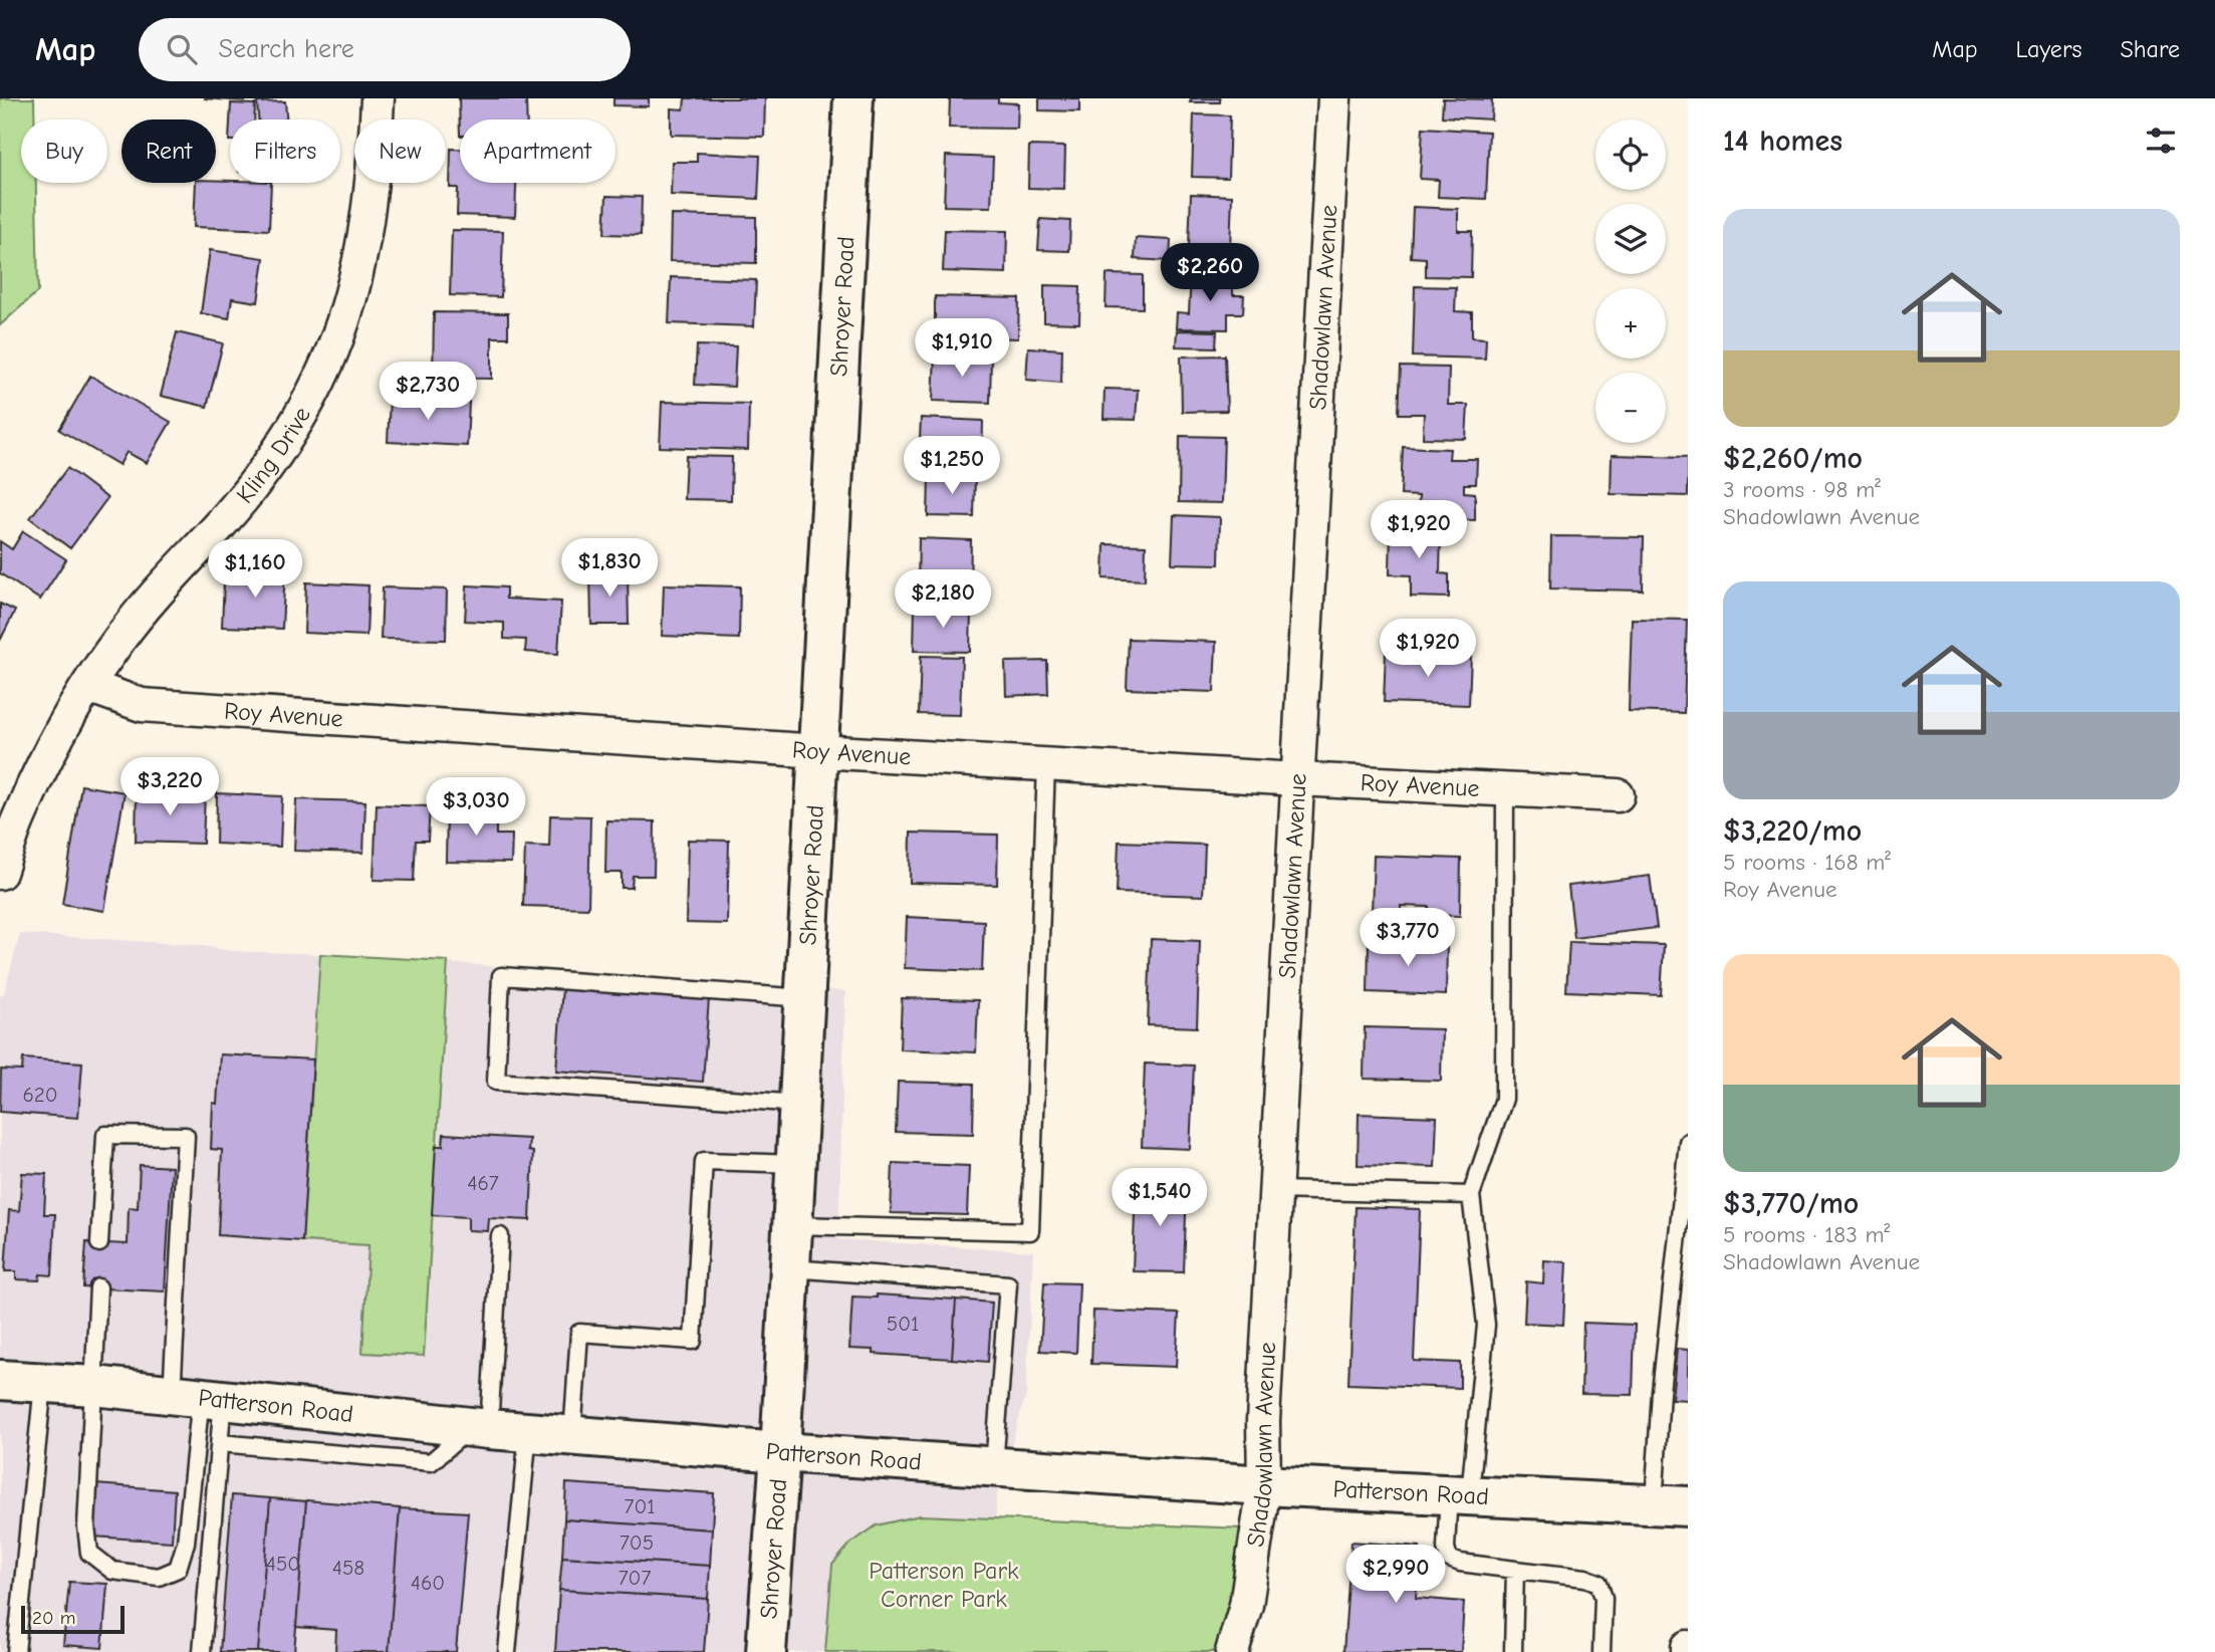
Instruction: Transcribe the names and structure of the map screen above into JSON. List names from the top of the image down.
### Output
{
  "streets": {
    "main road": ["Shroyer Road", "Patterson Road"],
    "street": ["Shadowlawn Avenue", "Kling Drive", "Roy Avenue"]
  },
  "crossings": [
    ["Shroyer Road", "Roy Avenue"],
    ["Shroyer Road", "Patterson Road"],
    ["Shadowlawn Avenue", "Roy Avenue"],
    ["Shadowlawn Avenue", "Patterson Road"],
    ["Kling Drive", "Roy Avenue"]
  ],
  "parks": ["Patterson Park Corner Park"],
  "house_numbers": [
    "620",
    "467",
    "501",
    "701",
    "705",
    "450",
    "458",
    "707",
    "460"
  ],
  "scale_bar": "20 m",
  "page": {
    "header": "Map",
    "search": "Search here",
    "nav": ["Map", "Layers", "Share"],
    "heading": "14 homes",
    "map_buttons": ["+", "−"],
    "chip": [
      "Buy",
      "Rent",
      "Filters",
      "New",
      "Apartment"
    ],
    "list": [
      {
        "name": "$2,260/mo",
        "note": "3 rooms · 98 m² · Shadowlawn Avenue"
      },
      {
        "name": "$3,220/mo",
        "note": "5 rooms · 168 m² · Roy Avenue"
      },
      {
        "name": "$3,770/mo",
        "note": "5 rooms · 183 m² · Shadowlawn Avenue"
      }
    ],
    "price": [
      "$2,260",
      "$1,910",
      "$2,730",
      "$1,250",
      "$1,920",
      "$1,830",
      "$1,160",
      "$2,180",
      "$1,920",
      "$3,220",
      "$3,030",
      "$3,770",
      "$1,540",
      "$2,990"
    ],
    "scale": "20 m"
  }
}
